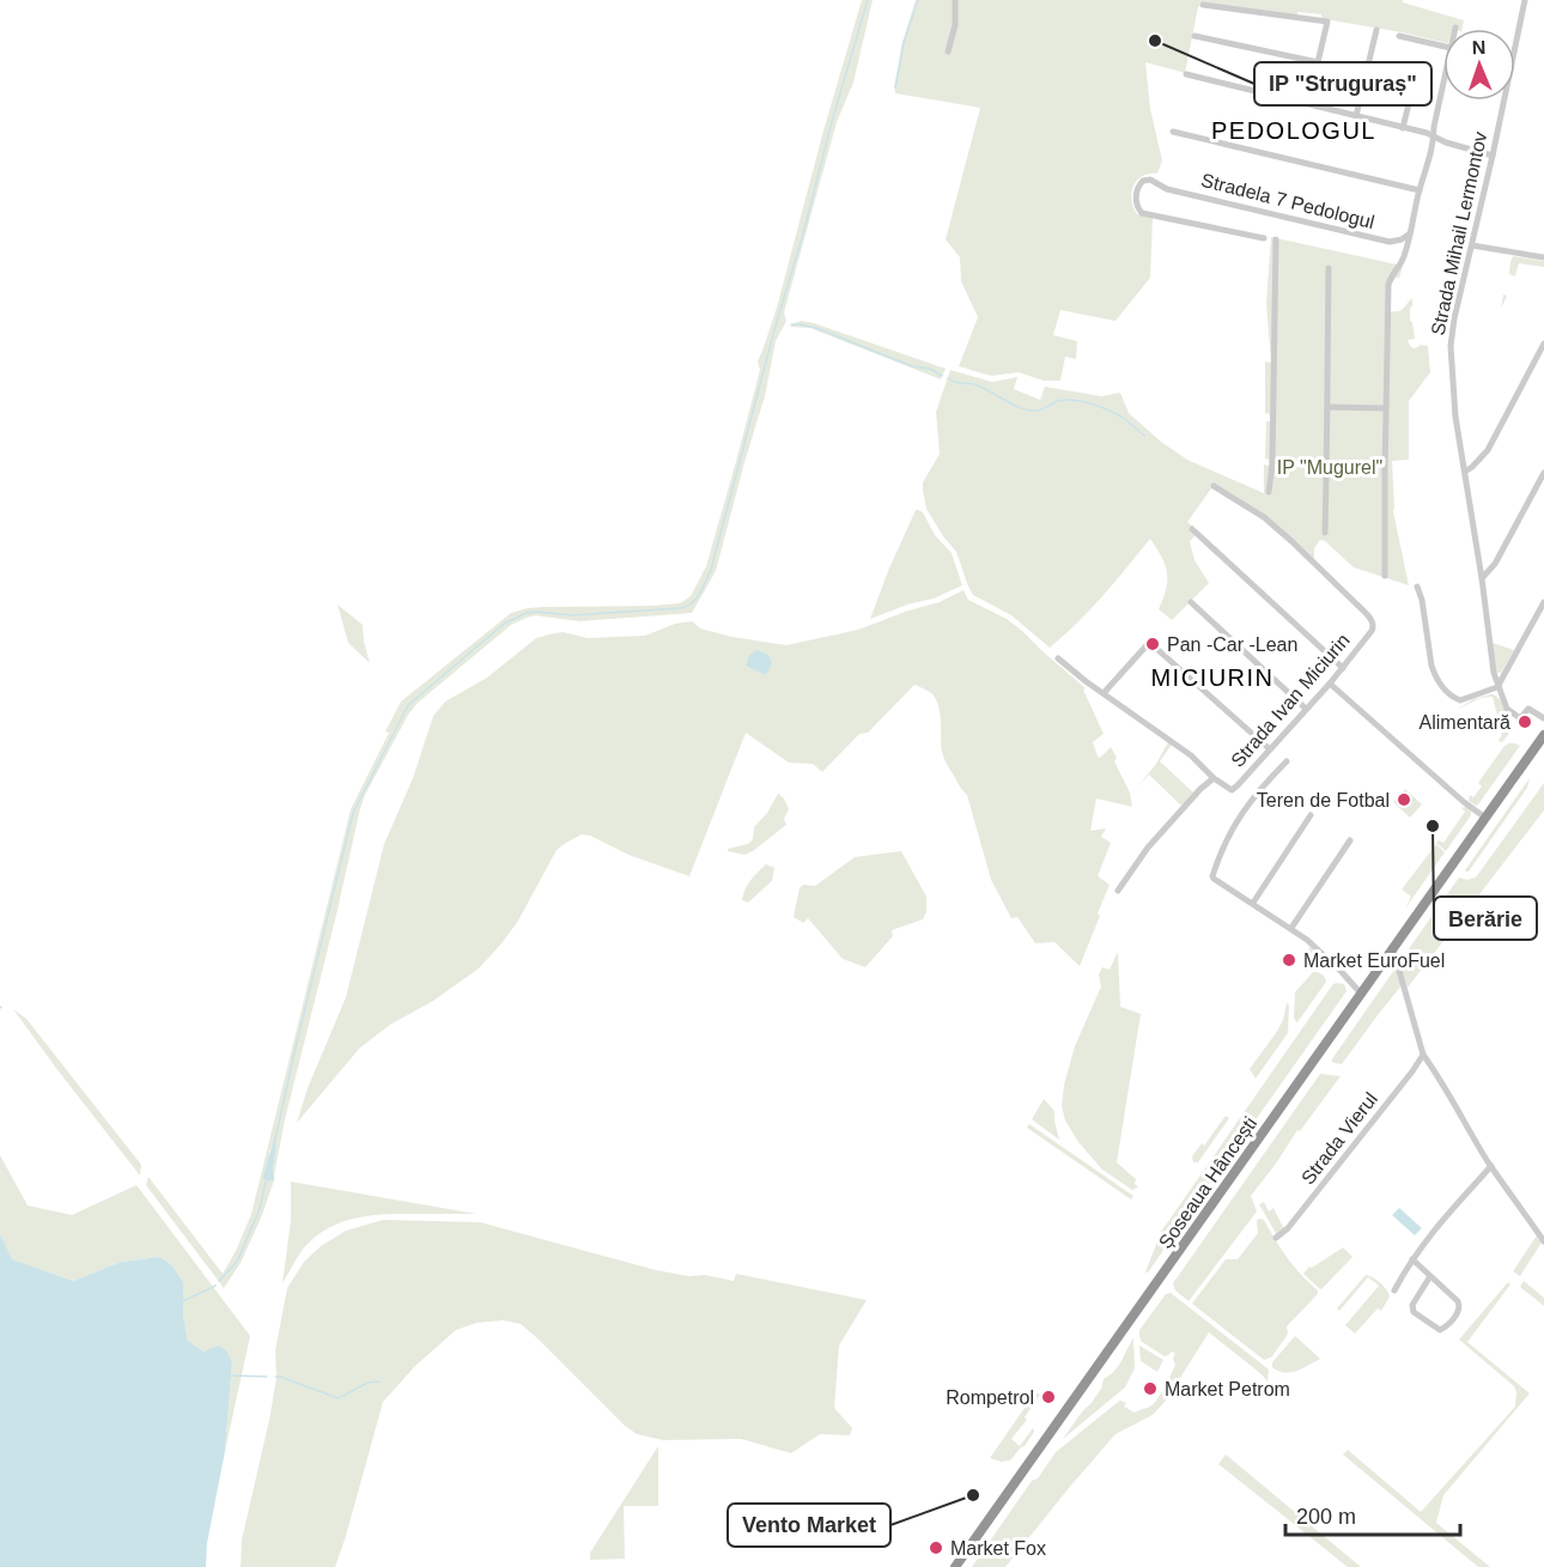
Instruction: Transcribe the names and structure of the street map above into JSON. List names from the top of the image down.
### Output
{
  "streets": {
    "highway": ["Șoseaua Hâncești"],
    "street": [
      "Stradela 7 Pedologul",
      "Strada Mihail Lermontov",
      "Strada Ivan Miciurin",
      "Strada Vierul"
    ]
  },
  "districts": ["PEDOLOGUL", "MICIURIN"],
  "parks": ["IP \"Mugurel\""],
  "places": [
    "IP \"Struguraș\"",
    "Pan -Car -Lean",
    "Alimentară",
    "Teren de Fotbal",
    "Berărie",
    "Market EuroFuel",
    "Market Petrom",
    "Rompetrol",
    "Vento Market",
    "Market Fox"
  ],
  "scale_bar": "200 m",
  "north": "top"
}
